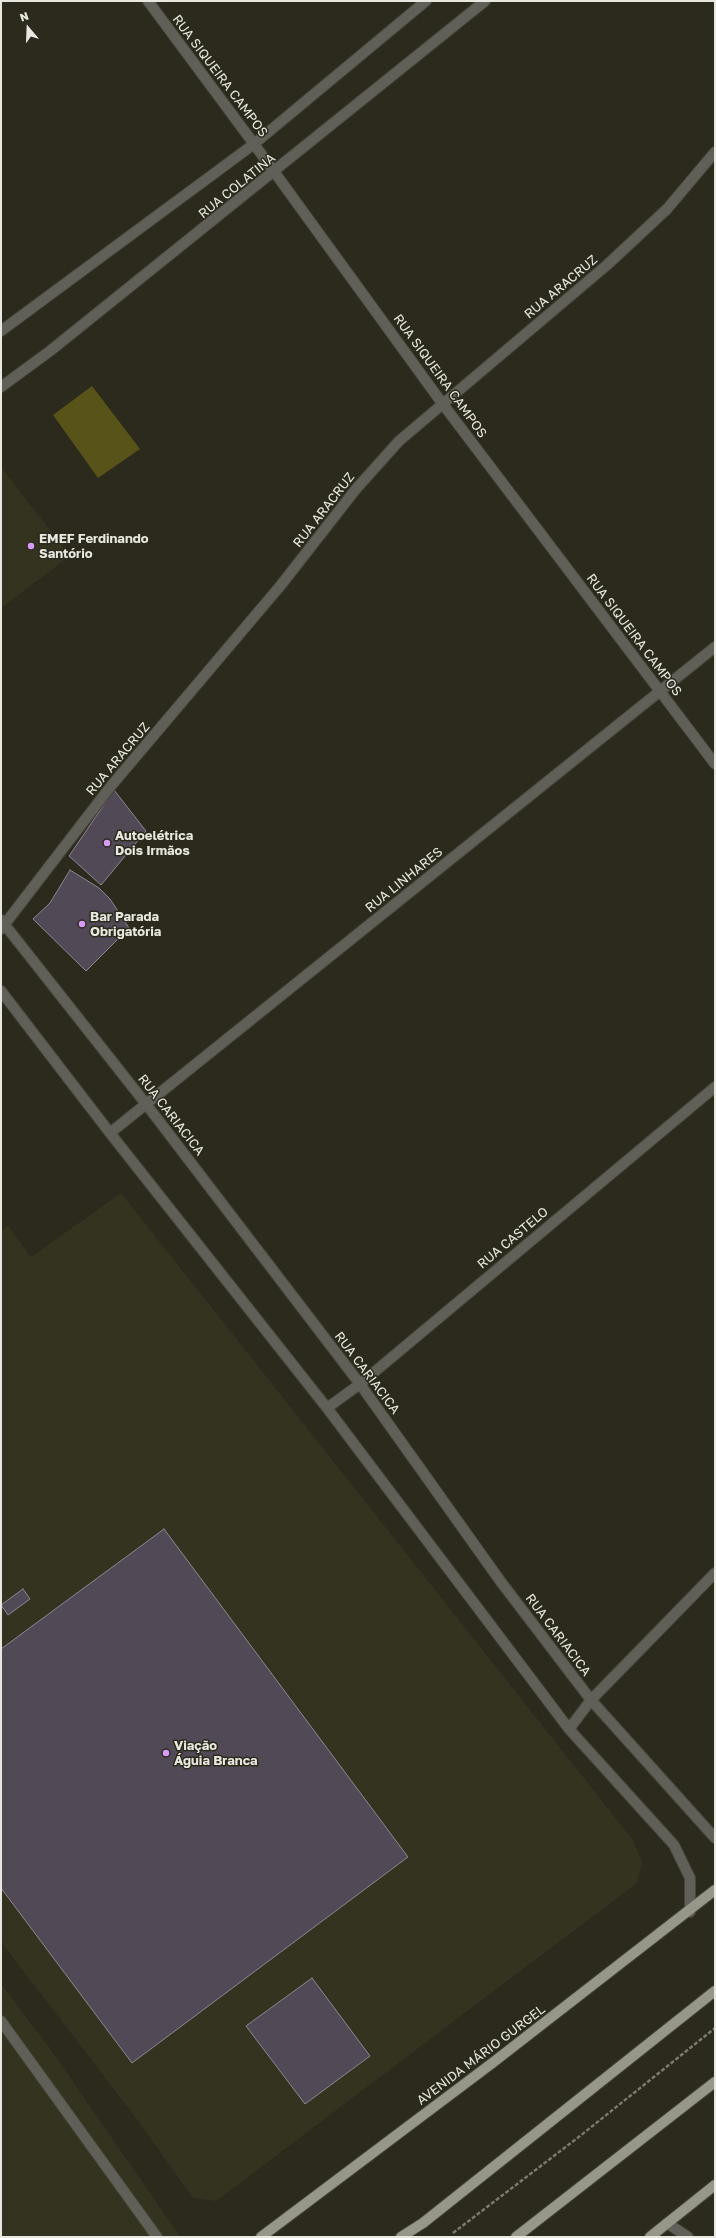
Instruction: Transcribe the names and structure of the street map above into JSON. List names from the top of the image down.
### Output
{
  "streets": {
    "main road": ["AVENIDA MÁRIO GURGEL"],
    "street": [
      "RUA SIQUEIRA CAMPOS",
      "RUA COLATINA",
      "RUA ARACRUZ",
      "RUA LINHARES",
      "RUA CARIACICA",
      "RUA CASTELO"
    ]
  },
  "crossings": [
    ["RUA SIQUEIRA CAMPOS", "RUA COLATINA"],
    ["RUA SIQUEIRA CAMPOS", "RUA ARACRUZ"],
    ["RUA SIQUEIRA CAMPOS", "RUA LINHARES"],
    ["RUA ARACRUZ", "RUA CARIACICA"],
    ["RUA LINHARES", "RUA CARIACICA"],
    ["RUA CARIACICA", "RUA CASTELO"]
  ],
  "places": [
    "EMEF Ferdinando Santório",
    "Autoelétrica Dois Irmãos",
    "Bar Parada Obrigatória",
    "Viação Águia Branca"
  ],
  "north": "top"
}
